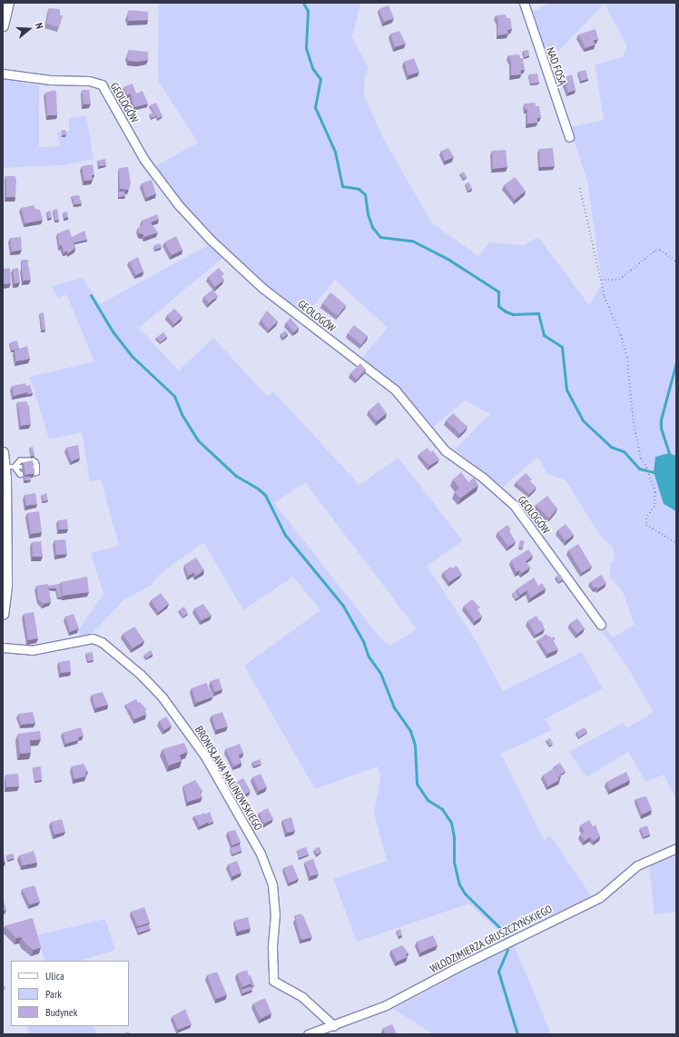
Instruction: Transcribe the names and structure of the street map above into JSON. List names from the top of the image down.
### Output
{
  "streets": {
    "street": [
      "NAD FOSĄ",
      "GEOLOGÓW",
      "BRONISŁAWA MALINOWSKIEGO",
      "WŁODZIMIERZA GRUSZCZYŃSKIEGO"
    ]
  },
  "crossings": [
    ["BRONISŁAWA MALINOWSKIEGO", "WŁODZIMIERZA GRUSZCZYŃSKIEGO"]
  ],
  "legend": ["Ulica", "Park", "Budynek"],
  "north": "right"
}
